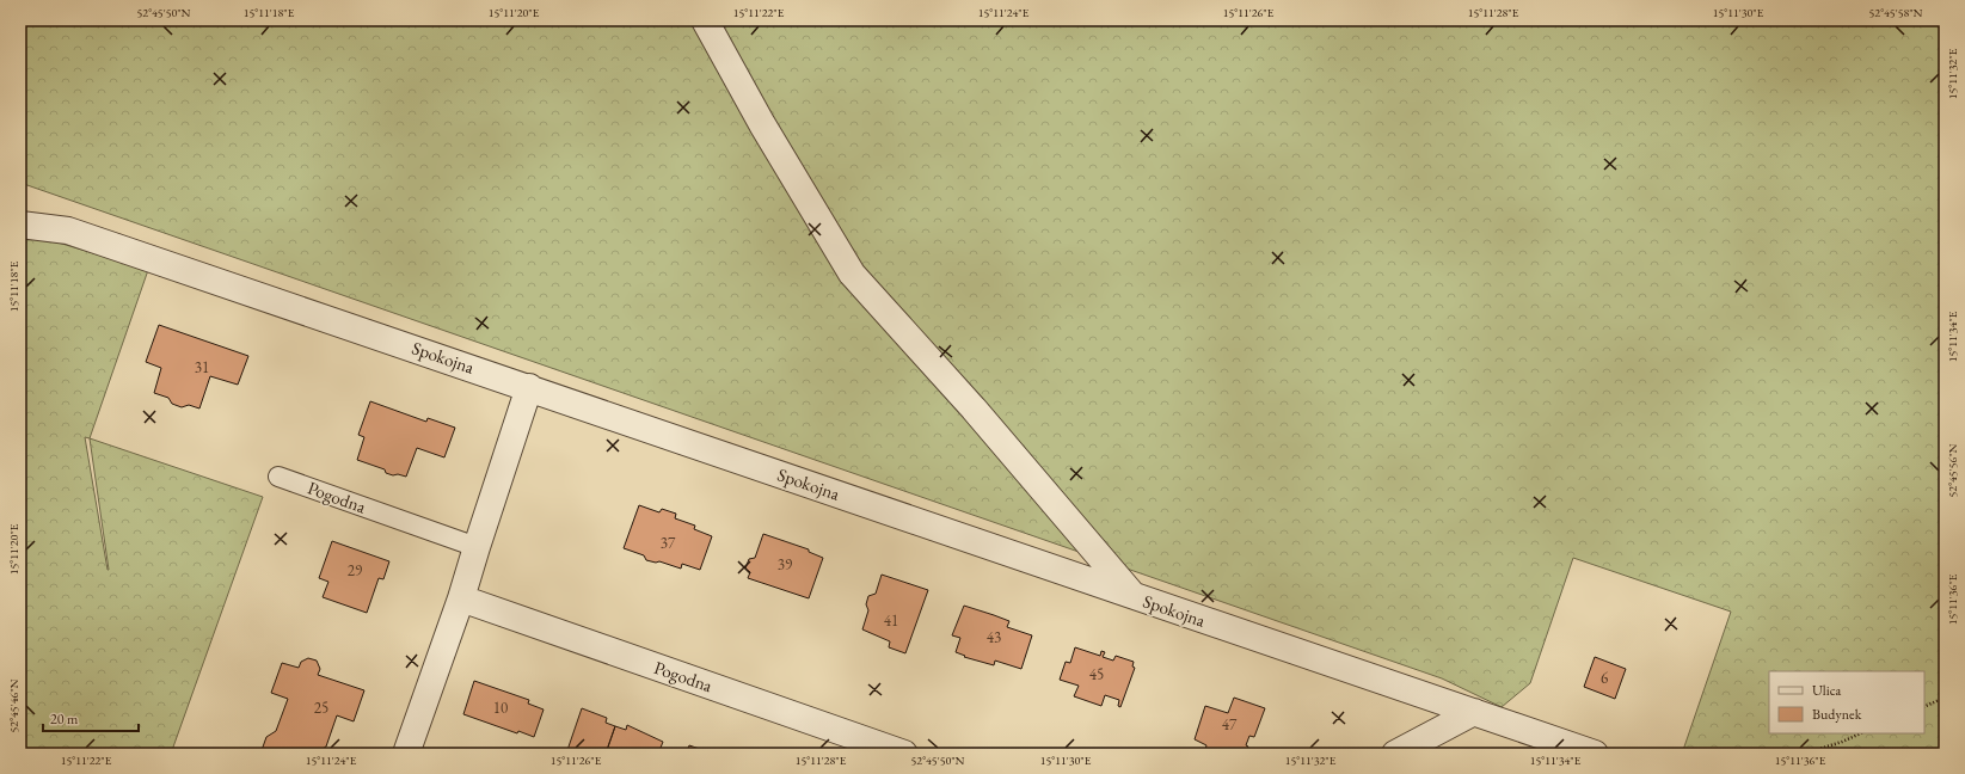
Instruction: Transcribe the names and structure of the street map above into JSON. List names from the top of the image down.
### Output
{
  "streets": {
    "street": ["Spokojna", "Pogodna"]
  },
  "house_numbers": [
    "31",
    "37",
    "39",
    "29",
    "41",
    "43",
    "45",
    "6",
    "25",
    "10",
    "47"
  ],
  "legend": ["Ulica", "Budynek"],
  "scale_bar": "20 m",
  "coordinates": [
    "52°45'50\"N",
    "15°11'18\"E",
    "15°11'20\"E",
    "15°11'22\"E",
    "15°11'24\"E",
    "15°11'26\"E",
    "15°11'28\"E",
    "15°11'30\"E",
    "52°45'58\"N",
    "15°11'32\"E",
    "15°11'34\"E",
    "52°45'56\"N",
    "15°11'36\"E",
    "52°45'46\"N"
  ]
}
